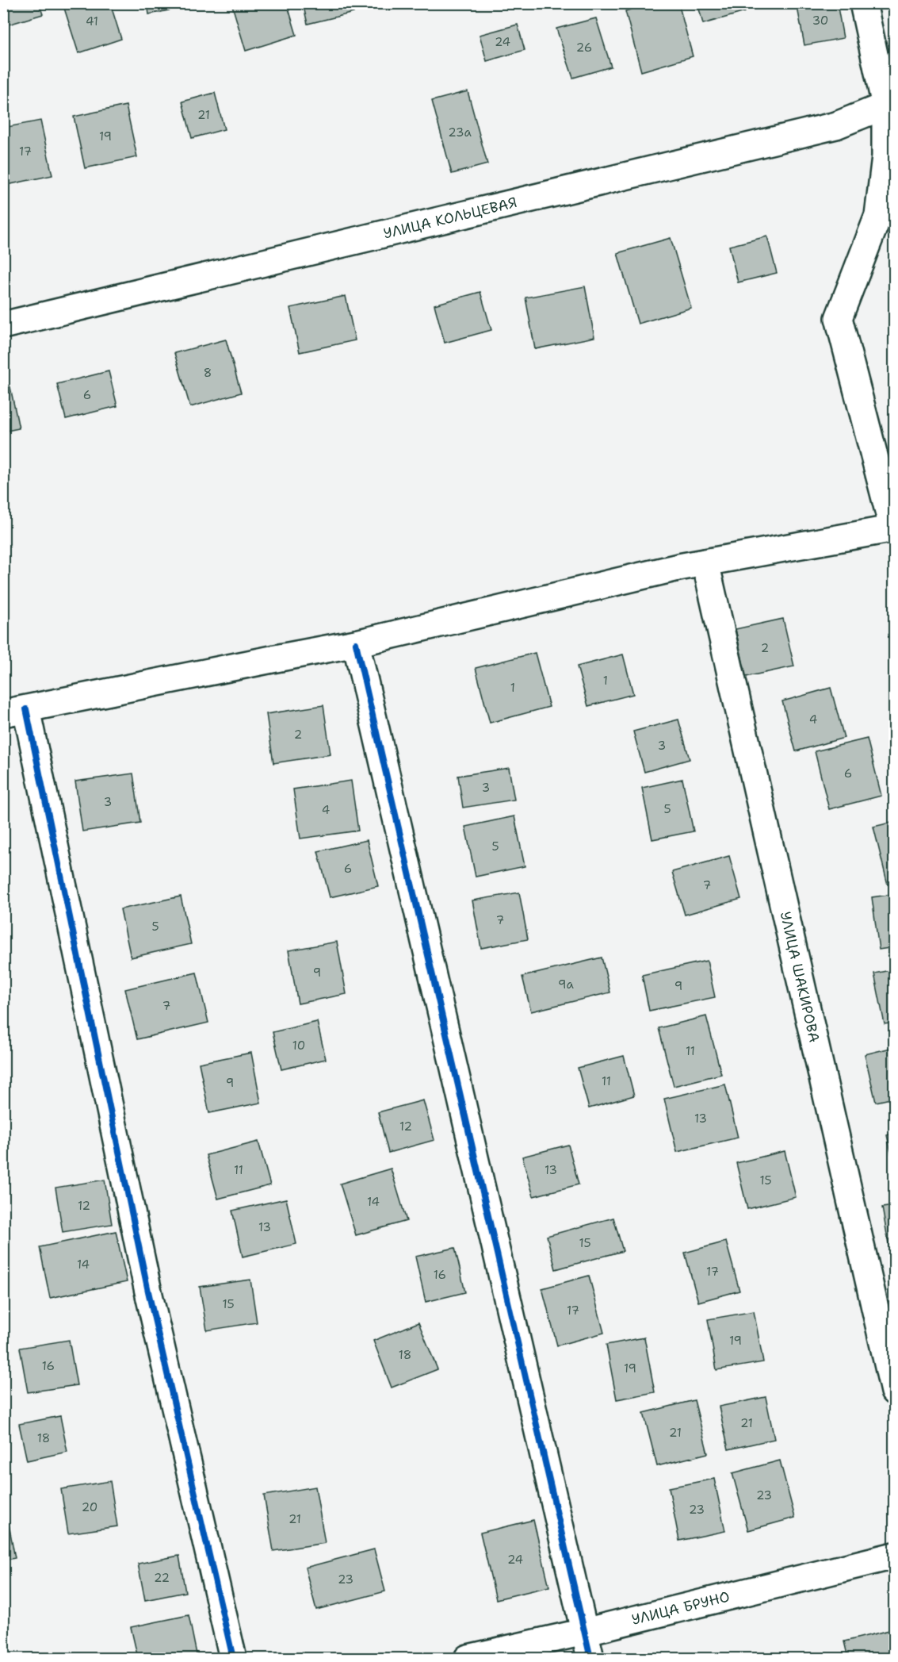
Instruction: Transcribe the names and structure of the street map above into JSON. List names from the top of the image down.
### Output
{
  "streets": {
    "street": ["УЛИЦА КОЛЬЦЕВАЯ", "УЛИЦА ШАКИРОВА", "УЛИЦА БРУНО"]
  },
  "house_numbers": [
    "30",
    "41",
    "24",
    "26",
    "21",
    "23а",
    "19",
    "17",
    "8",
    "6",
    "2",
    "1",
    "1",
    "4",
    "2",
    "3",
    "6",
    "3",
    "3",
    "5",
    "4",
    "5",
    "6",
    "7",
    "7",
    "5",
    "9",
    "9а",
    "9",
    "7",
    "10",
    "11",
    "11",
    "9",
    "13",
    "12",
    "11",
    "13",
    "15",
    "14",
    "12",
    "13",
    "15",
    "14",
    "17",
    "16",
    "15",
    "17",
    "19",
    "18",
    "16",
    "19",
    "21",
    "21",
    "18",
    "23",
    "20",
    "23",
    "21",
    "24",
    "22",
    "23"
  ]
}
